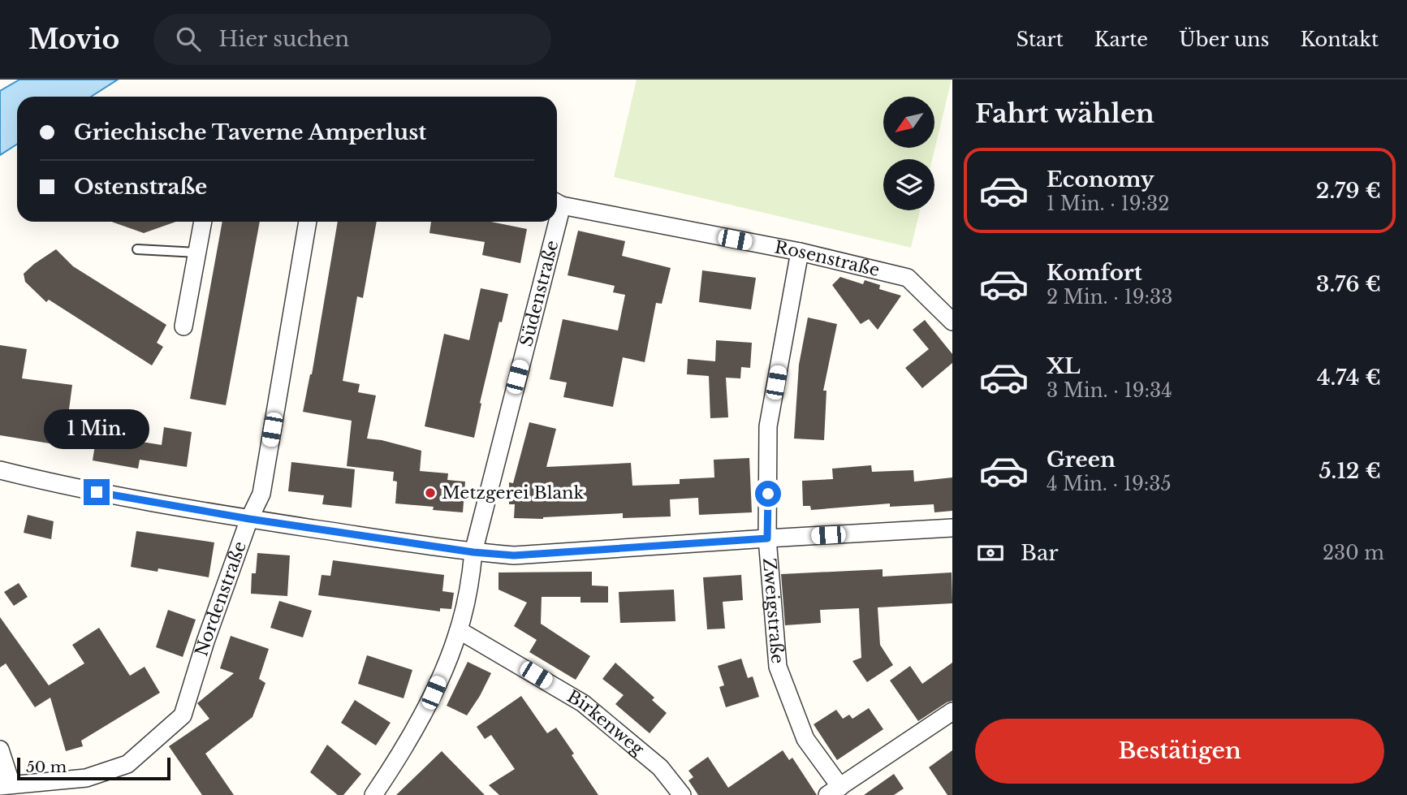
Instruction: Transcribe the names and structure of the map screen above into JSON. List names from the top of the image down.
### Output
{
  "streets": {
    "street": [
      "Rosenstraße",
      "Südenstraße",
      "Nordenstraße",
      "Zweigstraße",
      "Birkenweg"
    ]
  },
  "crossings": [
    ["Rosenstraße", "Zweigstraße"],
    ["Südenstraße", "Birkenweg"]
  ],
  "places": ["Metzgerei Blank"],
  "scale_bar": "50 m",
  "north": "bottom left",
  "page": {
    "header": "Movio",
    "search": "Hier suchen",
    "nav": [
      "Start",
      "Karte",
      "Über uns",
      "Kontakt"
    ],
    "heading": "Fahrt wählen",
    "banner": ["Griechische Taverne Amperlust", "Ostenstraße"],
    "list": [
      {
        "name": "Economy",
        "note": "1 Min. · 19:32",
        "value": "2.79 €"
      },
      {
        "name": "Komfort",
        "note": "2 Min. · 19:33",
        "value": "3.76 €"
      },
      {
        "name": "XL",
        "note": "3 Min. · 19:34",
        "value": "4.74 €"
      },
      {
        "name": "Green",
        "note": "4 Min. · 19:35",
        "value": "5.12 €"
      }
    ],
    "bubble": "1 Min.",
    "pay": ["Bar", "230 m"],
    "buttons": "Bestätigen",
    "scale": "50 m"
  }
}
